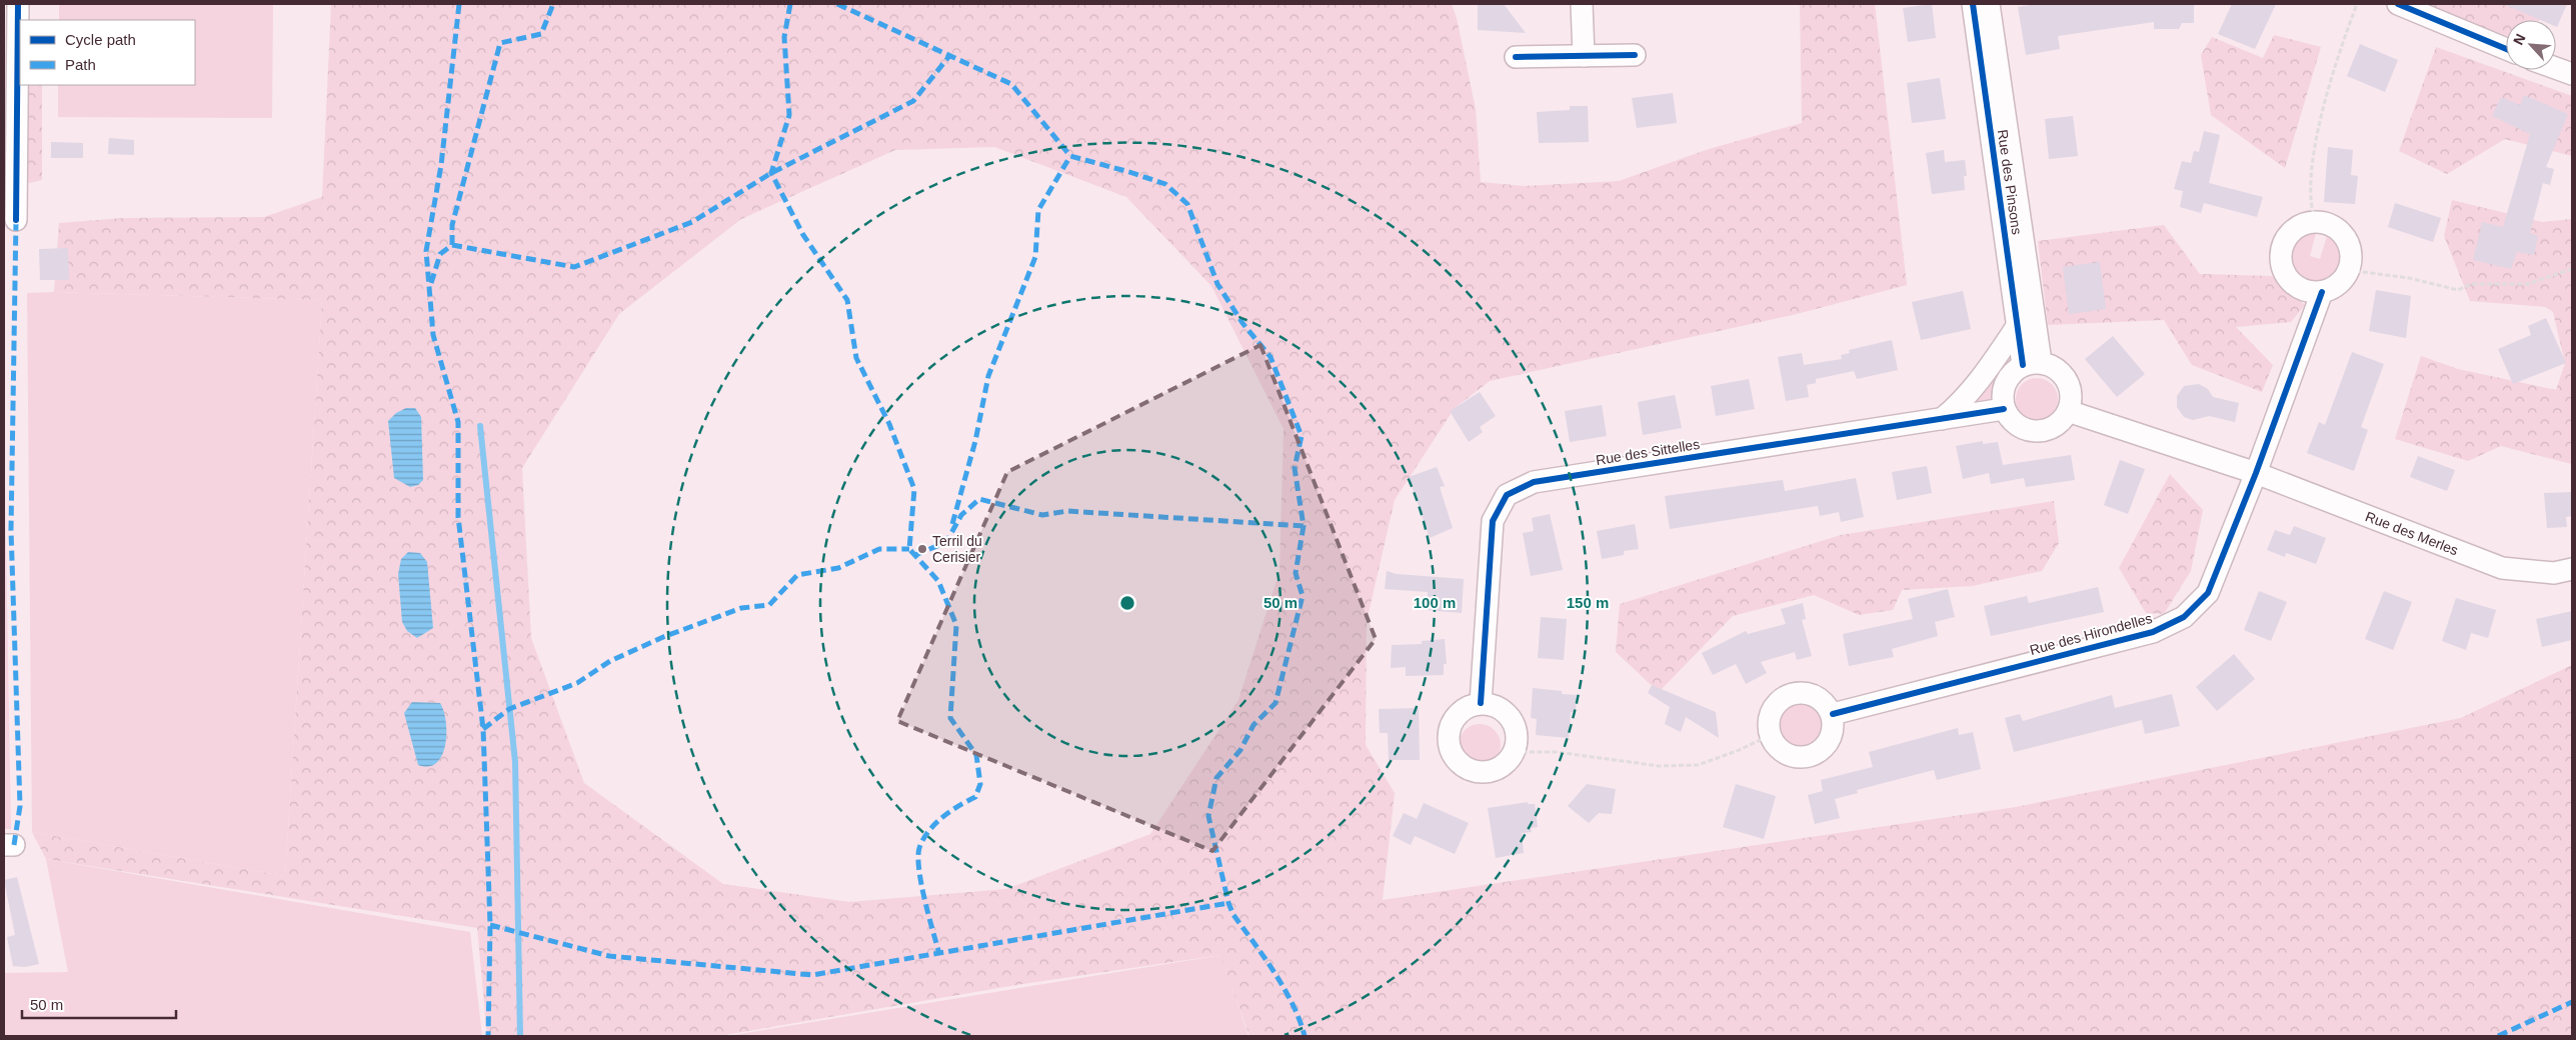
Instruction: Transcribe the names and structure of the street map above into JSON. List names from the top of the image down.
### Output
{
  "streets": {
    "street": [
      "Rue des Pinsons",
      "Rue des Sittelles",
      "Rue des Merles",
      "Rue des Hirondelles"
    ]
  },
  "crossings": [
    ["Rue des Pinsons", "Rue des Sittelles"],
    ["Rue des Merles", "Rue des Hirondelles"]
  ],
  "places": ["Terril du Cerisier"],
  "legend": ["Cycle path", "Path"],
  "scale_bar": "50 m",
  "north": "top left",
  "rings": ["50 m", "100 m", "150 m"]
}
